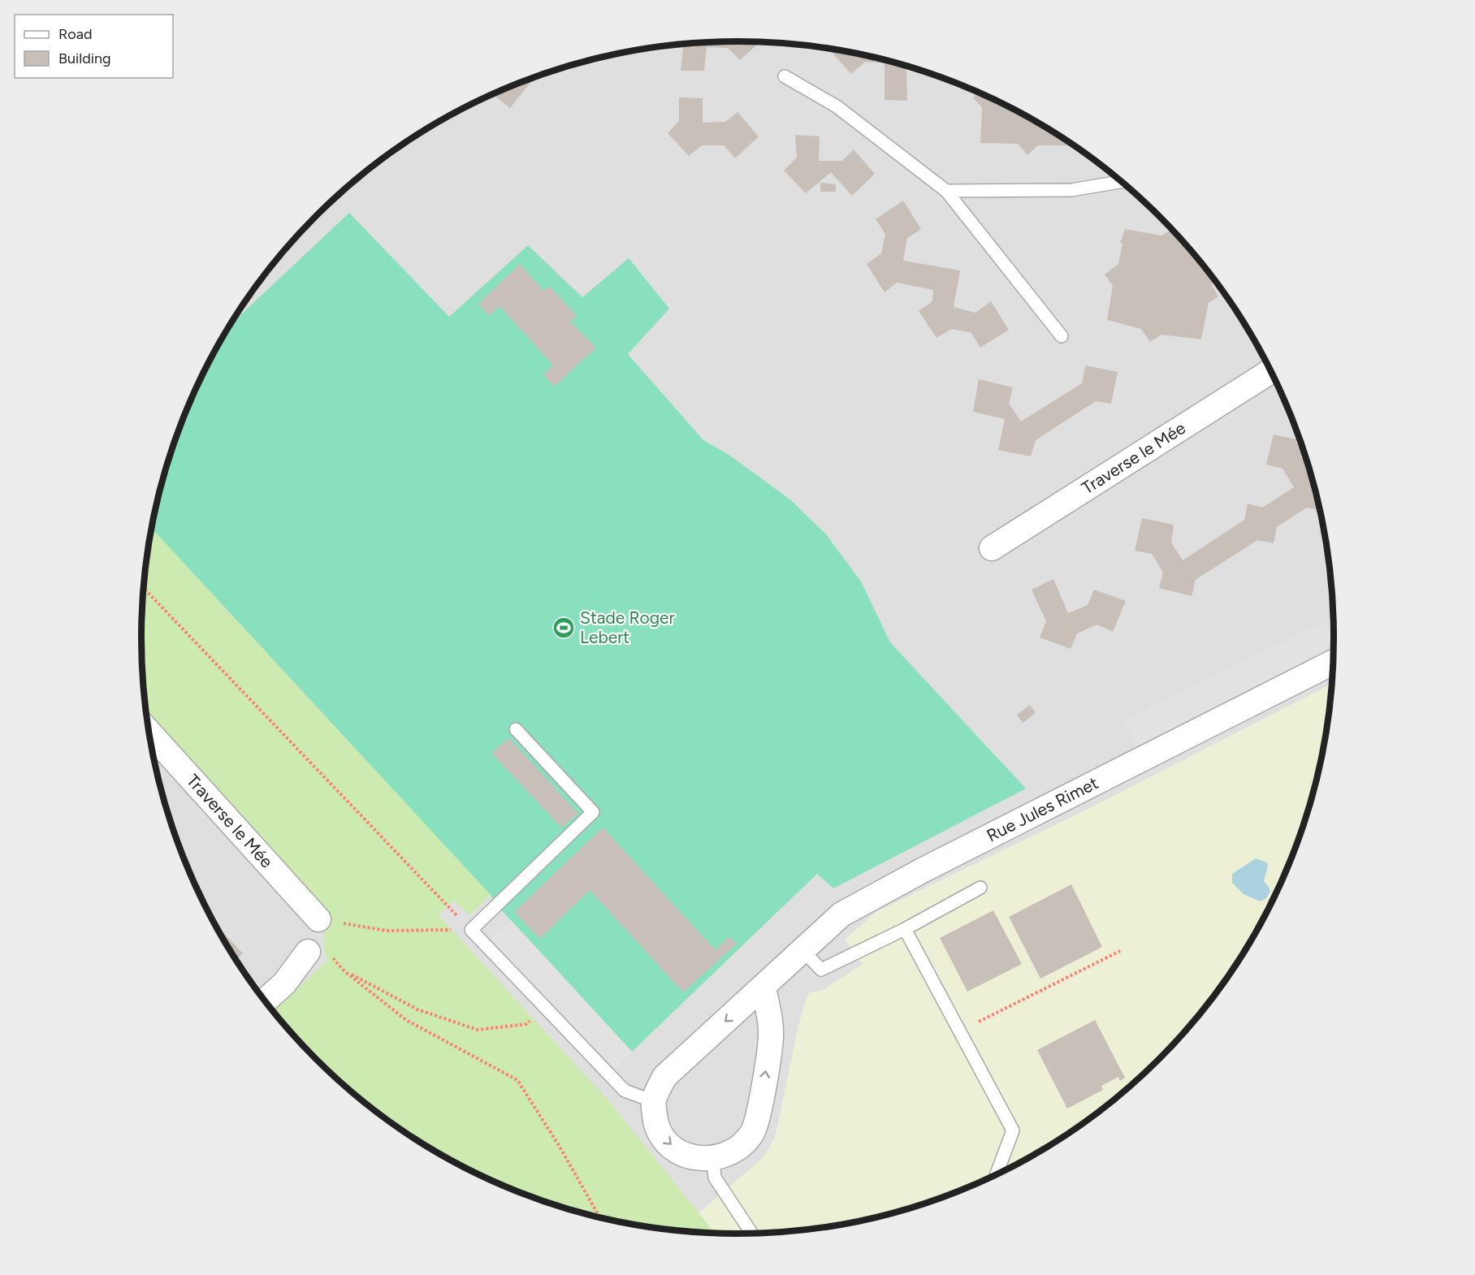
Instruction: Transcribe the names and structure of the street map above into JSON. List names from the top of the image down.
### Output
{
  "streets": {
    "street": ["Traverse le Mée", "Rue Jules Rimet"]
  },
  "places": {
    "sports": ["Stade Roger Lebert"]
  },
  "legend": ["Road", "Building"]
}
